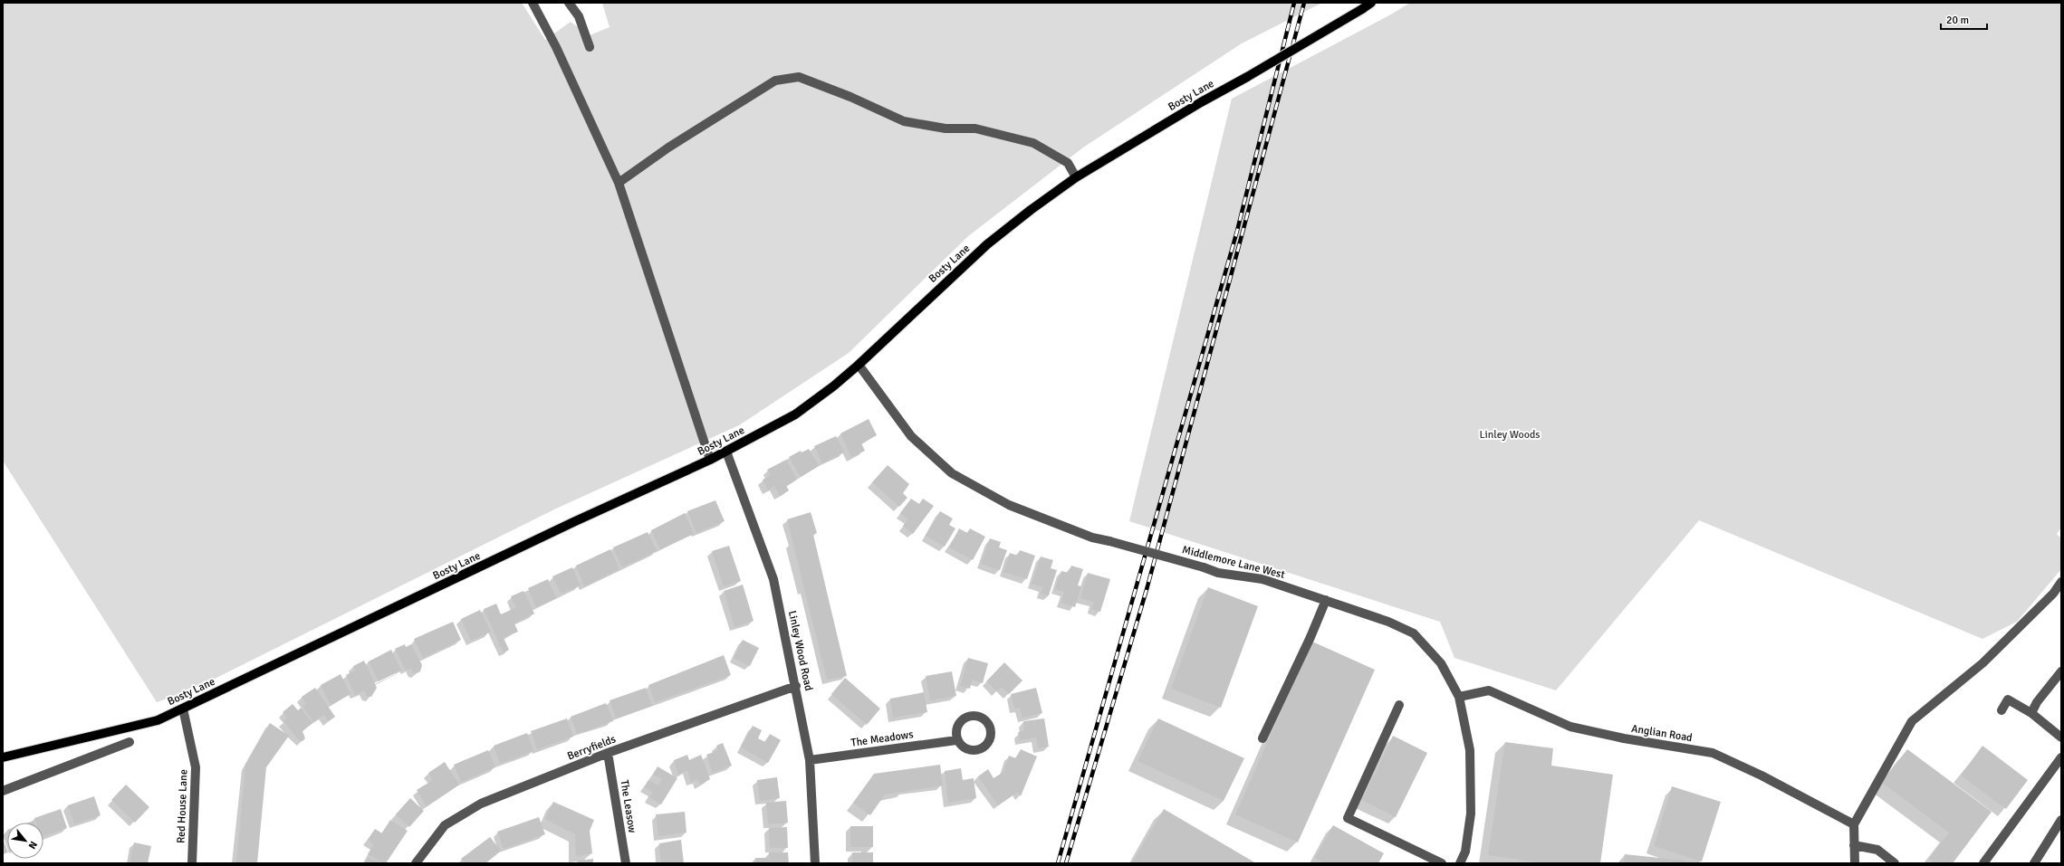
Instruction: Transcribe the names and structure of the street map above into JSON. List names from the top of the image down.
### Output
{
  "streets": {
    "main road": ["Bosty Lane"],
    "street": [
      "Middlemore Lane West",
      "Linley Wood Road",
      "Anglian Road",
      "The Meadows",
      "Berryfields",
      "Red House Lane",
      "The Leasow"
    ]
  },
  "crossings": [
    ["Bosty Lane", "Middlemore Lane West"],
    ["Bosty Lane", "Linley Wood Road"],
    ["Bosty Lane", "Red House Lane"],
    ["Middlemore Lane West", "Anglian Road"],
    ["Linley Wood Road", "The Meadows"],
    ["Linley Wood Road", "Berryfields"],
    ["Berryfields", "The Leasow"]
  ],
  "parks": ["Linley Woods"],
  "scale_bar": "20 m",
  "north": "bottom right"
}
